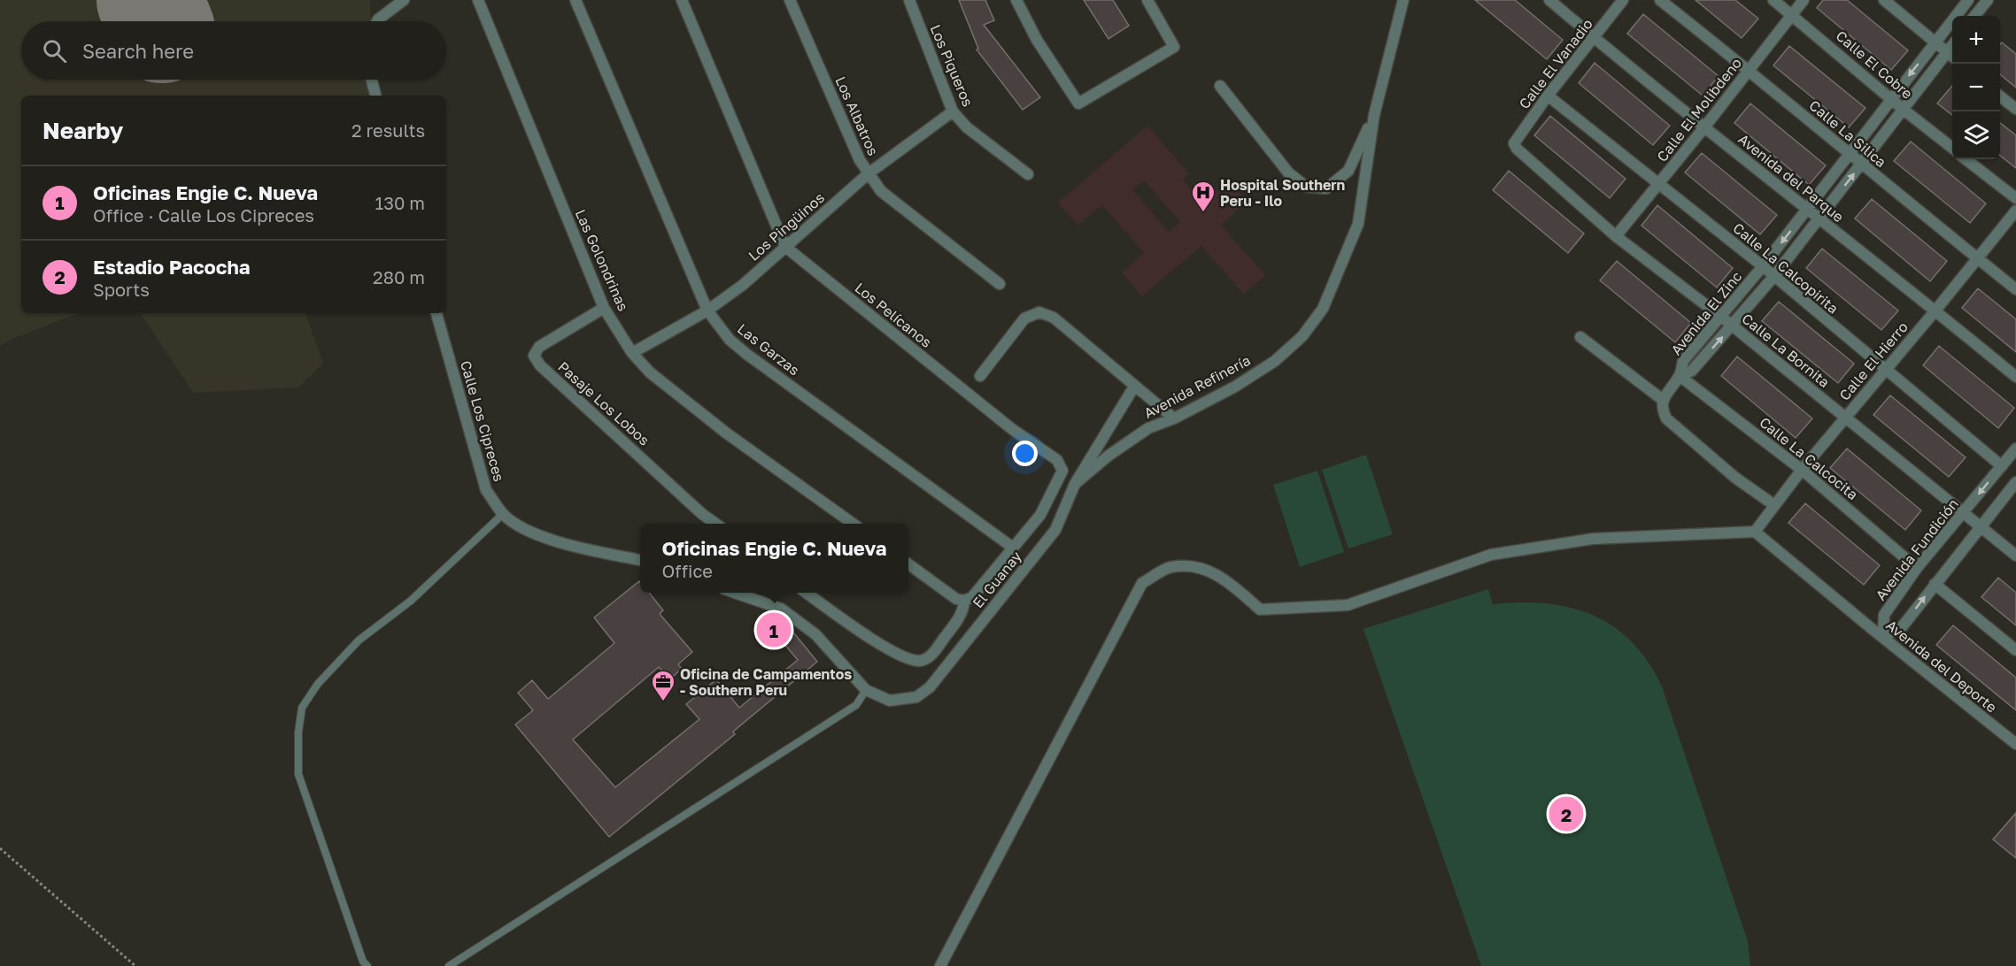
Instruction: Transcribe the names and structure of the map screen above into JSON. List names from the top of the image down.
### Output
{
  "streets": {
    "street": [
      "Calle El Vanadio",
      "Calle El Cobre",
      "Los Piqueros",
      "Calle El Molibdeno",
      "Los Albatros",
      "Calle La Silica",
      "Avenida del Parque",
      "Los Pingüinos",
      "Las Golondrinas",
      "Calle La Calcopirita",
      "Avenida El Zinc",
      "Los Pelícanos",
      "Las Garzas",
      "Calle La Bornita",
      "Calle El Hierro",
      "Avenida Refinería",
      "Pasaje Los Lobos",
      "Calle Los Cipreces",
      "Calle La Calcocita",
      "Avenida Fundición",
      "El Guanay",
      "Avenida del Deporte"
    ]
  },
  "crossings": [
    ["Calle El Vanadio", "Avenida del Parque"],
    ["Calle El Vanadio", "Calle La Calcopirita"],
    ["Calle El Vanadio", "Calle La Bornita"],
    ["Calle El Cobre", "Calle El Molibdeno"],
    ["Calle El Cobre", "Avenida El Zinc"],
    ["Los Piqueros", "Los Pingüinos"],
    ["Calle El Molibdeno", "Calle La Silica"],
    ["Calle El Molibdeno", "Avenida del Parque"],
    ["Calle El Molibdeno", "Calle La Calcopirita"],
    ["Calle El Molibdeno", "Calle La Bornita"],
    ["Los Albatros", "Los Pingüinos"],
    ["Calle La Silica", "Avenida El Zinc"],
    ["Calle La Silica", "Calle El Hierro"],
    ["Avenida del Parque", "Avenida El Zinc"],
    ["Avenida del Parque", "Calle El Hierro"],
    ["Los Pingüinos", "Las Golondrinas"],
    ["Los Pingüinos", "Los Pelícanos"],
    ["Los Pingüinos", "Las Garzas"],
    ["Las Golondrinas", "Pasaje Los Lobos"],
    ["Calle La Calcopirita", "Avenida El Zinc"],
    ["Calle La Calcopirita", "Calle El Hierro"],
    ["Calle La Calcopirita", "Avenida Fundición"],
    ["Avenida El Zinc", "Calle La Bornita"],
    ["Avenida El Zinc", "Calle La Calcocita"],
    ["Los Pelícanos", "Las Garzas"],
    ["Calle La Bornita", "Calle El Hierro"],
    ["Calle La Bornita", "Avenida Fundición"],
    ["Calle El Hierro", "Calle La Calcocita"],
    ["Calle El Hierro", "Avenida del Deporte"],
    ["Avenida Refinería", "El Guanay"],
    ["Calle La Calcocita", "Avenida Fundición"],
    ["Avenida Fundición", "Avenida del Deporte"]
  ],
  "places": {
    "hospital": ["Hospital Southern Peru - Ilo"],
    "office": ["Oficina de Campamentos - Southern Peru"]
  },
  "page": {
    "map_buttons": ["+", "−"],
    "search": "Search here",
    "heading": ["Nearby", "2 results"],
    "list": [
      {
        "mark": "1",
        "name": "Oficinas Engie C. Nueva",
        "note": "Office · Calle Los Cipreces",
        "value": "130 m"
      },
      {
        "mark": "2",
        "name": "Estadio Pacocha",
        "note": "Sports",
        "value": "280 m"
      }
    ],
    "popup": ["Oficinas Engie C. Nueva", "Office"],
    "pins": ["1", "2"]
  }
}
